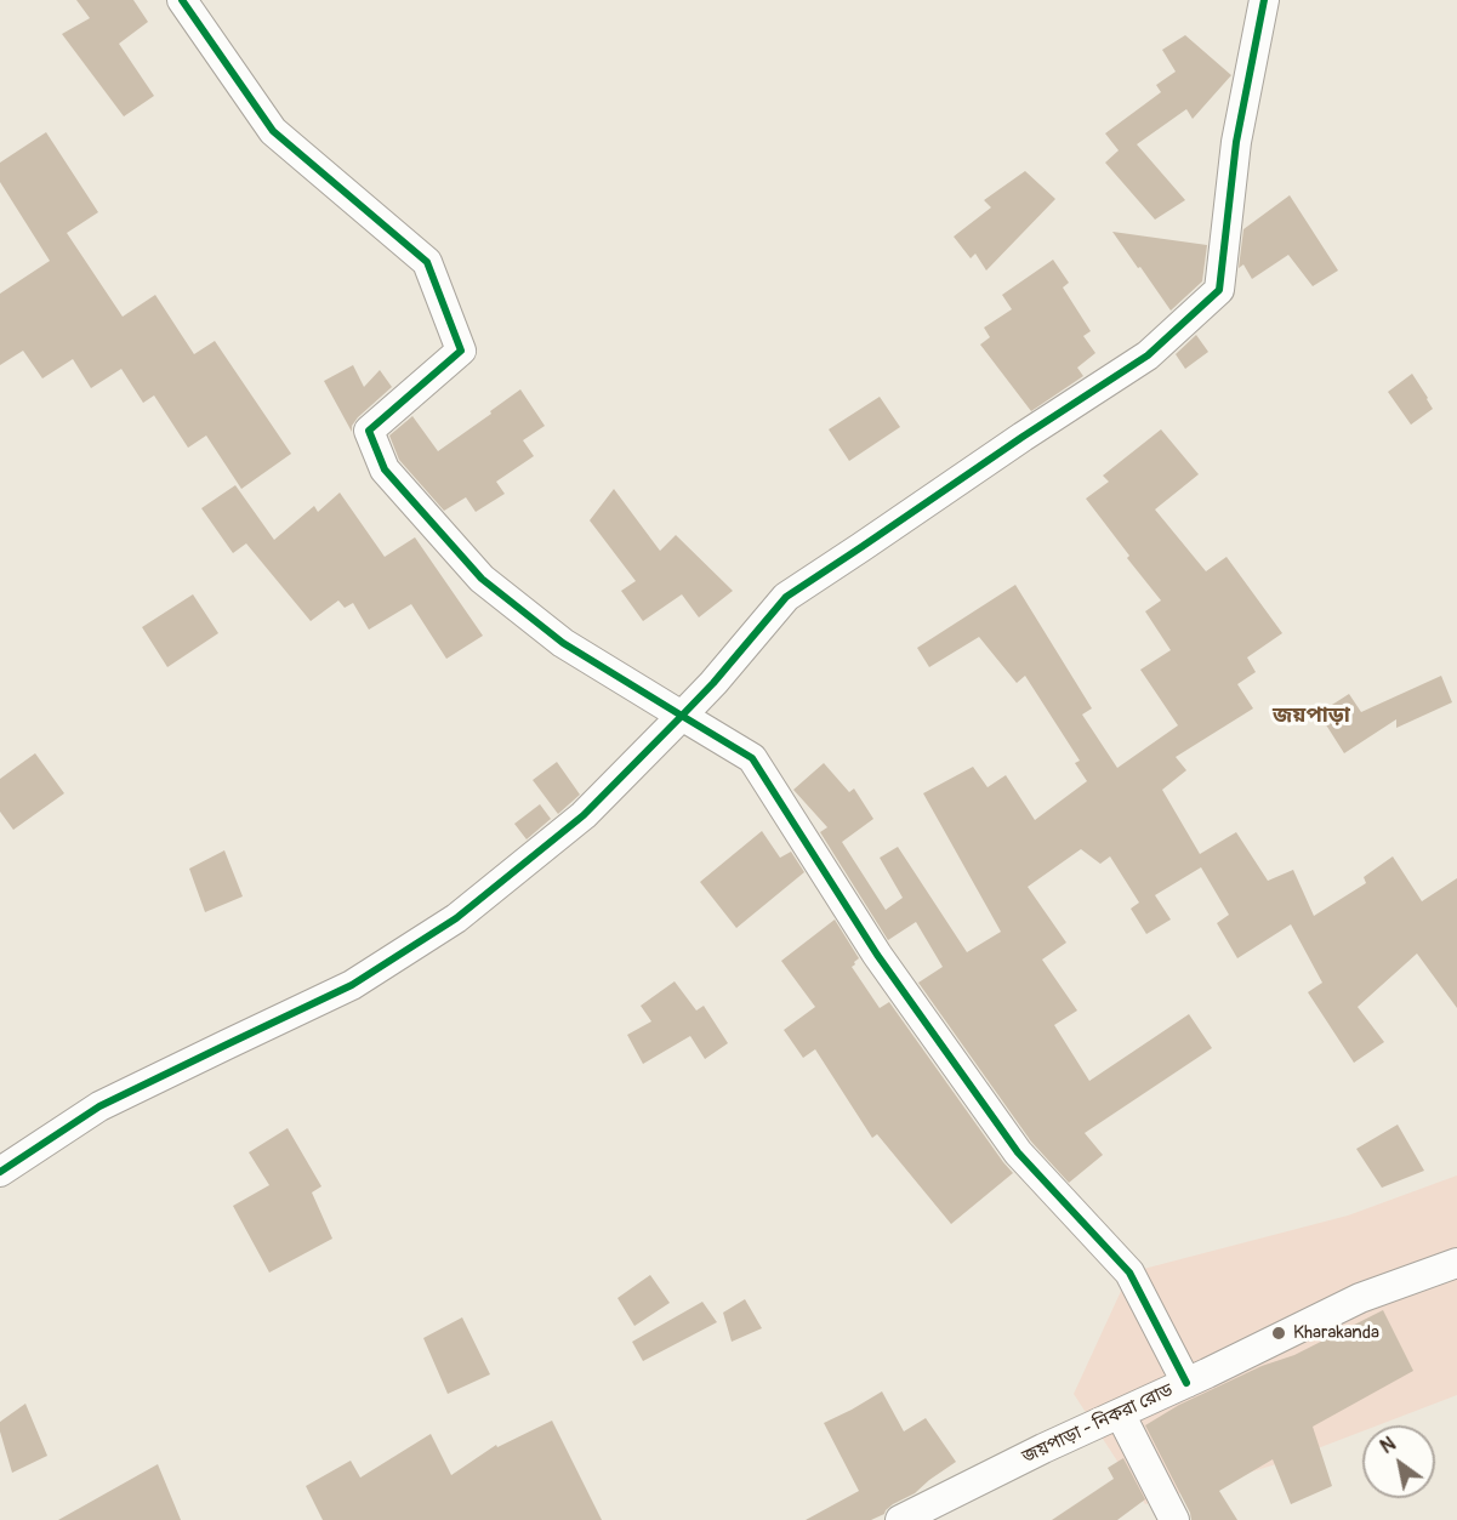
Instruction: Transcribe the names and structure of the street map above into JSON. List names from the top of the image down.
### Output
{
  "streets": {
    "street": ["জয়পাড়া - নিকরা রোড"]
  },
  "districts": ["জয়পাড়া"],
  "places": ["Kharakanda"],
  "north": "top left"
}
